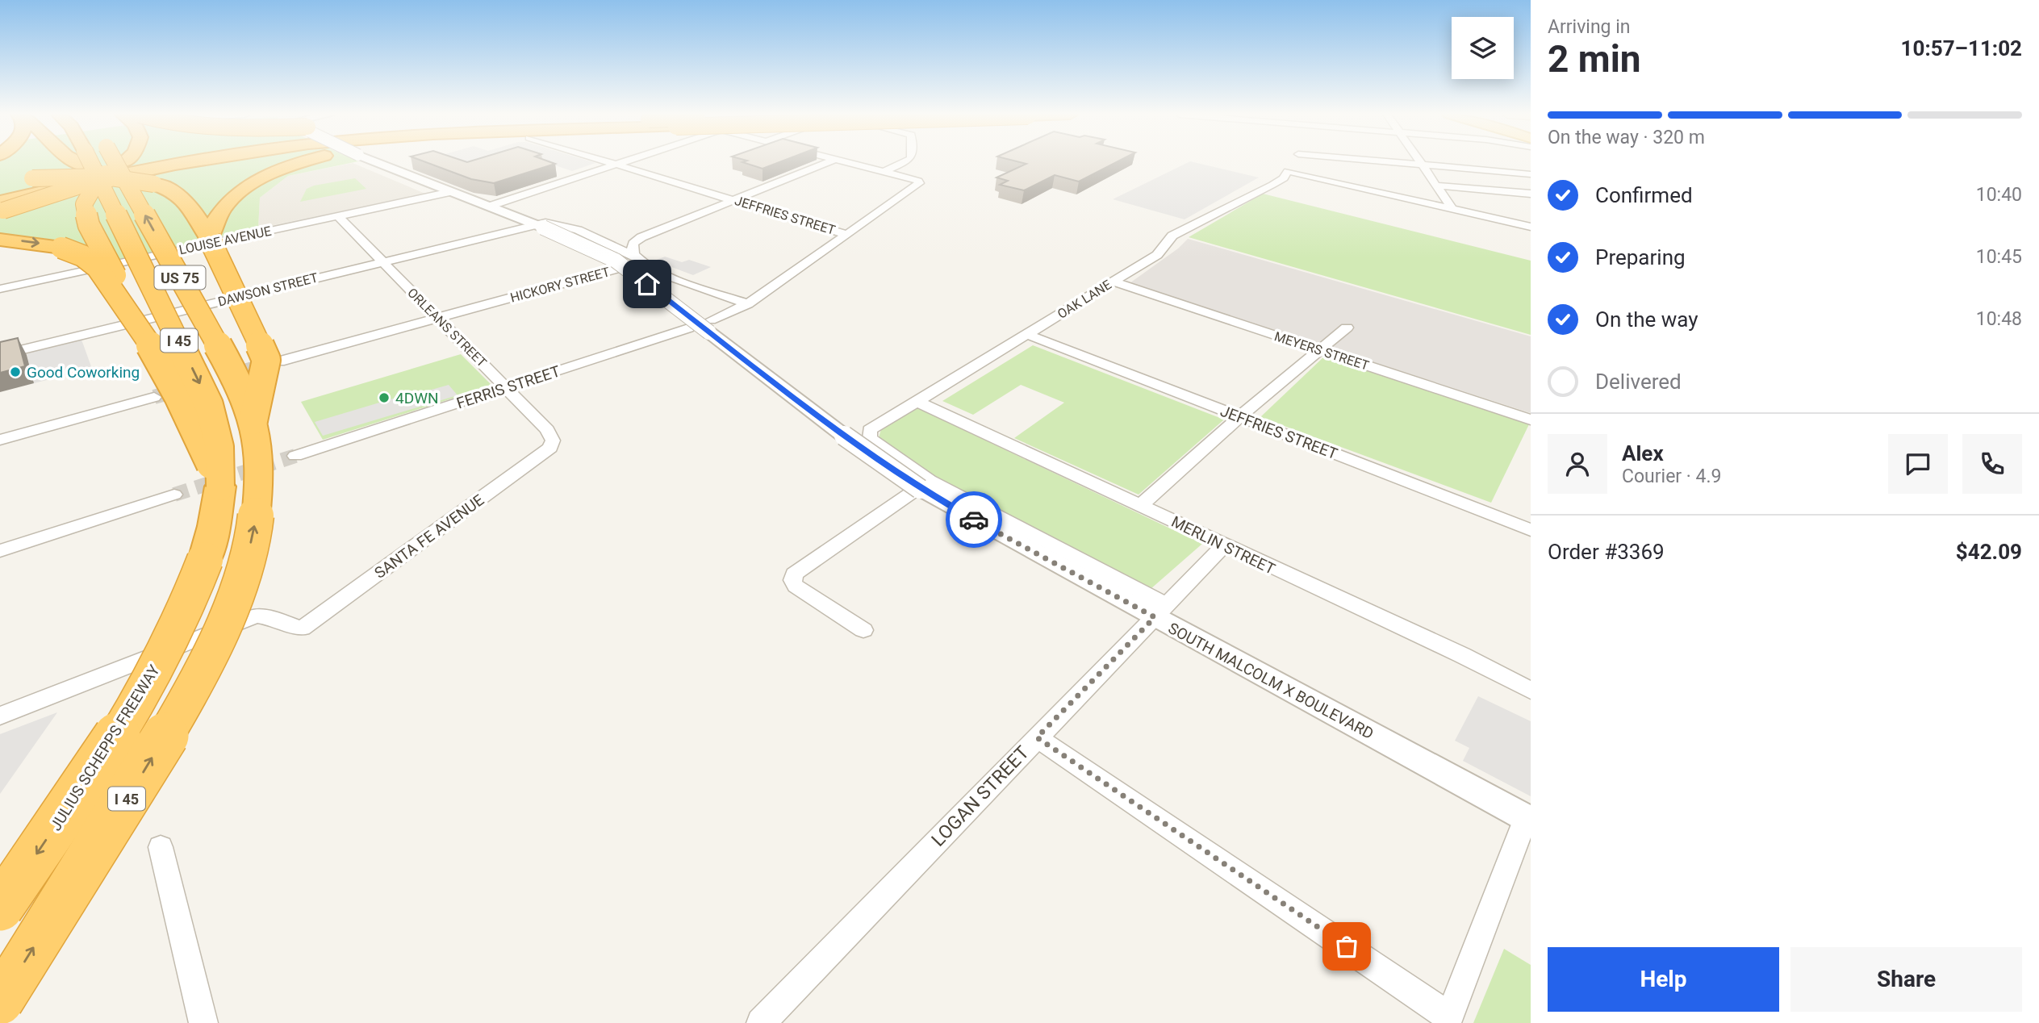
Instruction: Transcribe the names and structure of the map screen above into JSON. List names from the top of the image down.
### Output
{
  "streets": {
    "highway": ["US 75", "I 45", "JULIUS SCHEPPS FREEWAY"],
    "street": [
      "JEFFRIES STREET",
      "LOUISE AVENUE",
      "HICKORY STREET",
      "DAWSON STREET",
      "OAK LANE",
      "ORLEANS STREET",
      "MEYERS STREET",
      "FERRIS STREET",
      "SANTA FE AVENUE",
      "MERLIN STREET",
      "SOUTH MALCOLM X BOULEVARD",
      "LOGAN STREET"
    ]
  },
  "crossings": [
    ["JEFFRIES STREET", "OAK LANE"],
    ["LOUISE AVENUE", "ORLEANS STREET"],
    ["LOUISE AVENUE", "SOUTH MALCOLM X BOULEVARD"],
    ["US 75", "I 45"],
    ["HICKORY STREET", "DAWSON STREET"],
    ["HICKORY STREET", "ORLEANS STREET"],
    ["DAWSON STREET", "ORLEANS STREET"],
    ["DAWSON STREET", "SOUTH MALCOLM X BOULEVARD"],
    ["OAK LANE", "MEYERS STREET"],
    ["OAK LANE", "MERLIN STREET"],
    ["ORLEANS STREET", "FERRIS STREET"],
    ["ORLEANS STREET", "SANTA FE AVENUE"],
    ["MERLIN STREET", "LOGAN STREET"],
    ["SOUTH MALCOLM X BOULEVARD", "LOGAN STREET"]
  ],
  "places": ["Good Coworking", "4DWN"],
  "page": {
    "heading": ["2 min", "Arriving in", "10:57–11:02"],
    "panel": [
      "Alex",
      "Courier · 4.9",
      "Order #3369",
      "$42.09"
    ],
    "bar": "On the way · 320 m",
    "list": [
      ["Confirmed", "10:40"],
      ["Preparing", "10:45"],
      ["On the way", "10:48"],
      "Delivered"
    ],
    "buttons": ["Help", "Share"]
  }
}
